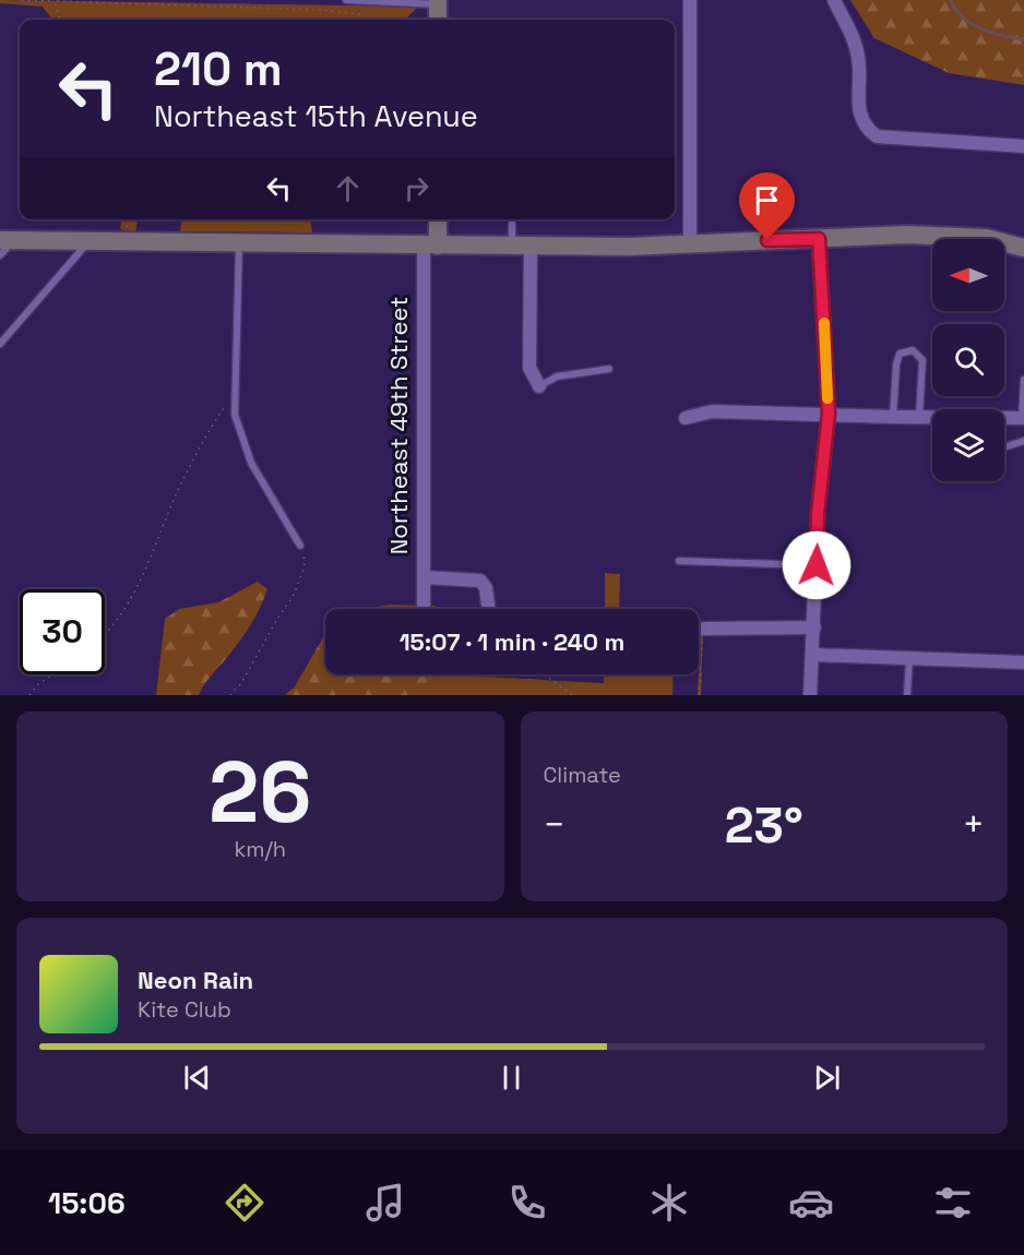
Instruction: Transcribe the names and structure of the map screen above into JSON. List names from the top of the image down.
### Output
{
  "streets": {
    "street": ["Northeast 49th Street"]
  },
  "north": "left",
  "page": {
    "turn": ["210 m", "Northeast 15th Avenue"],
    "limit": "30",
    "trip": "15:07 · 1 min · 240 m",
    "tile": [
      ["26", "km/h"],
      "Climate"
    ],
    "heat": ["−", "23°", "+"],
    "song": ["Neon Rain", "Kite Club"],
    "tabs": "15:06"
  }
}
